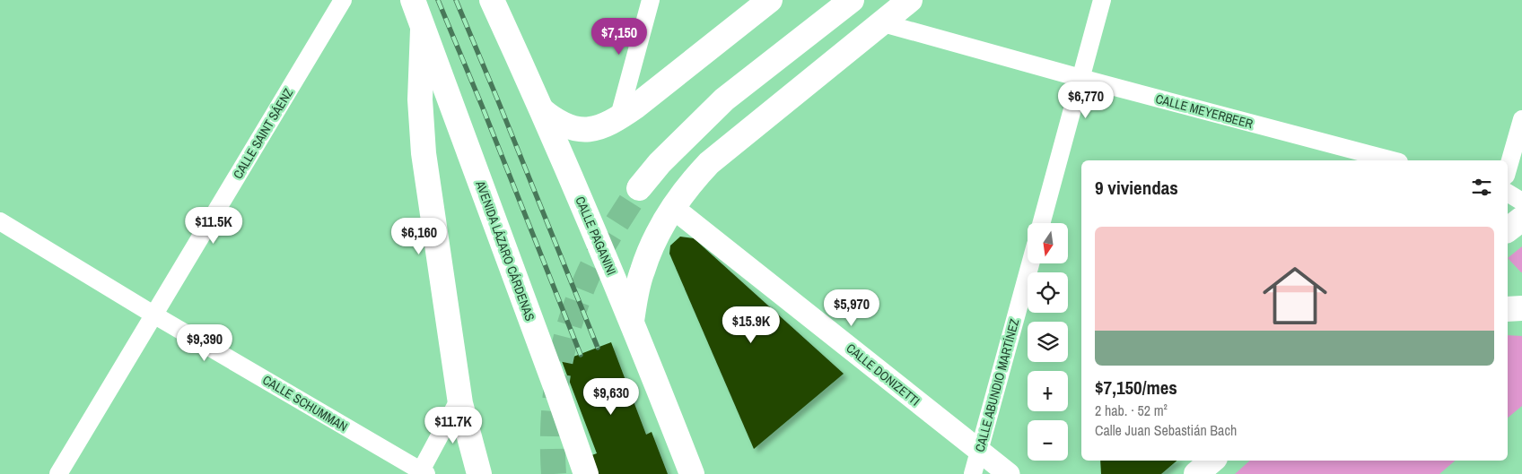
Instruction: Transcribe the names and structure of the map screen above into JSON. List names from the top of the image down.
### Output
{
  "streets": {
    "main road": ["CALLE PAGANINI", "AVENIDA LÁZARO CÁRDENAS"],
    "street": [
      "CALLE MEYERBEER",
      "CALLE SAINT SÁENZ",
      "CALLE DONIZETTI",
      "CALLE ABUNDIO MARTÍNEZ",
      "CALLE SCHUMMAN"
    ]
  },
  "crossings": [
    ["CALLE SAINT SÁENZ", "CALLE SCHUMMAN"],
    ["CALLE DONIZETTI", "CALLE ABUNDIO MARTÍNEZ"]
  ],
  "north": "bottom",
  "page": {
    "price": [
      "$7,150",
      "$6,770",
      "$11.5K",
      "$6,160",
      "$5,970",
      "$15.9K",
      "$9,390",
      "$9,630",
      "$11.7K"
    ],
    "heading": "9 viviendas",
    "list": [
      {
        "name": "$7,150/mes",
        "note": "2 hab. · 52 m² · Calle Juan Sebastián Bach"
      }
    ],
    "map_buttons": ["+", "−"]
  }
}
